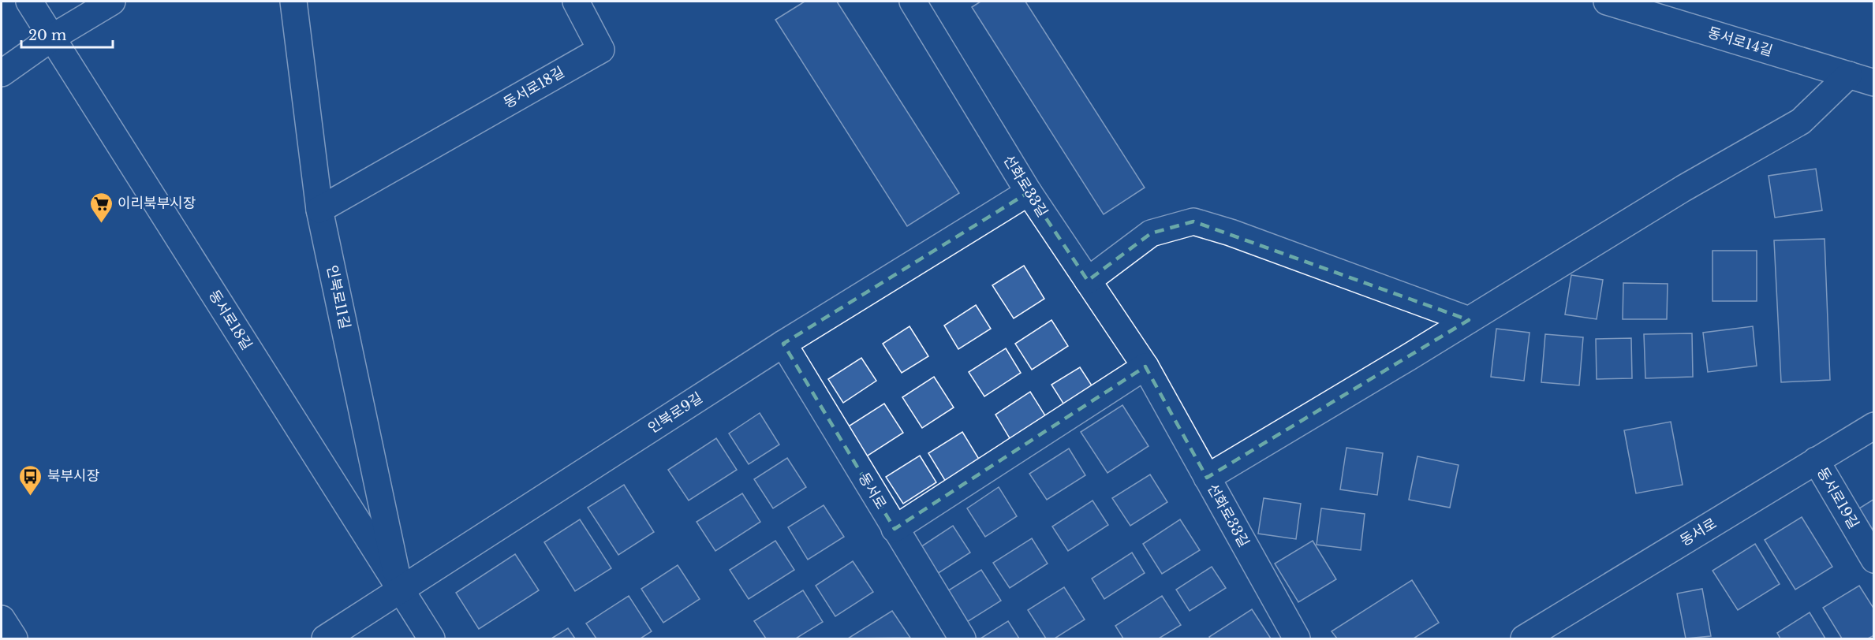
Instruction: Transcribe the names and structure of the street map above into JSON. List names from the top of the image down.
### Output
{
  "streets": {
    "street": [
      "동서로14길",
      "동서로18길",
      "선화로33길",
      "인북로11길",
      "인북로9길",
      "동서로",
      "동서로19길"
    ]
  },
  "crossings": [
    ["동서로18길", "인북로11길"],
    ["동서로18길", "인북로9길"],
    ["선화로33길", "인북로9길"],
    ["인북로11길", "인북로9길"],
    ["인북로9길", "동서로"],
    ["동서로", "동서로19길"]
  ],
  "places": {
    "supermarket": ["이리북부시장"],
    "bus stop": ["북부시장"]
  },
  "scale_bar": "20 m"
}
